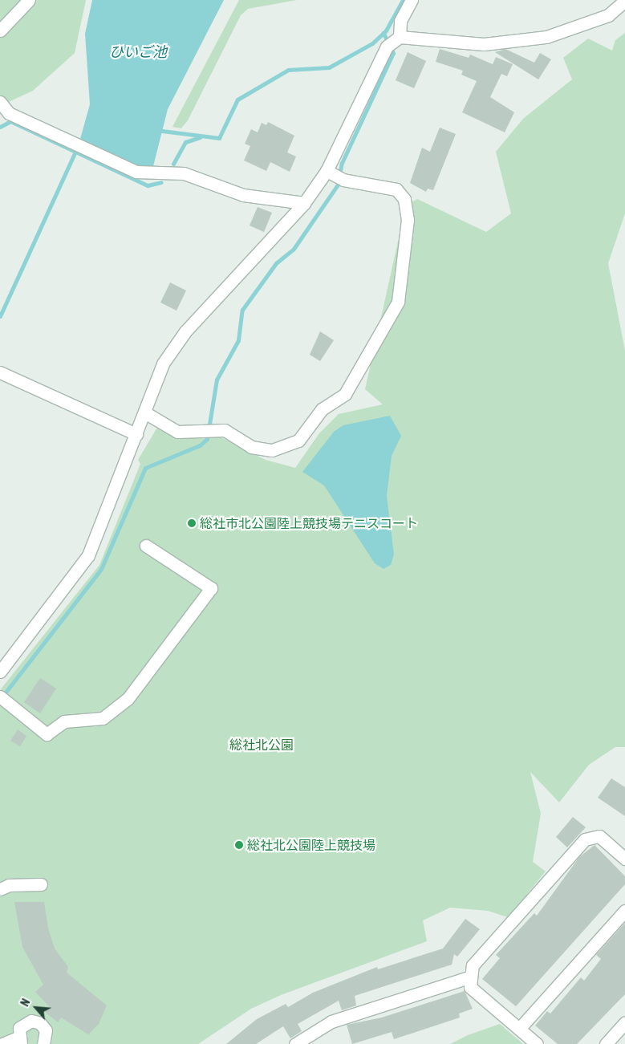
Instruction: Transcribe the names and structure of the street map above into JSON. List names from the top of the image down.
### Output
{
  "water": ["ひいご池"],
  "parks": ["総社北公園"],
  "places": ["総社市北公園陸上競技場テニスコート", "総社北公園陸上競技場"],
  "north": "top left"
}
